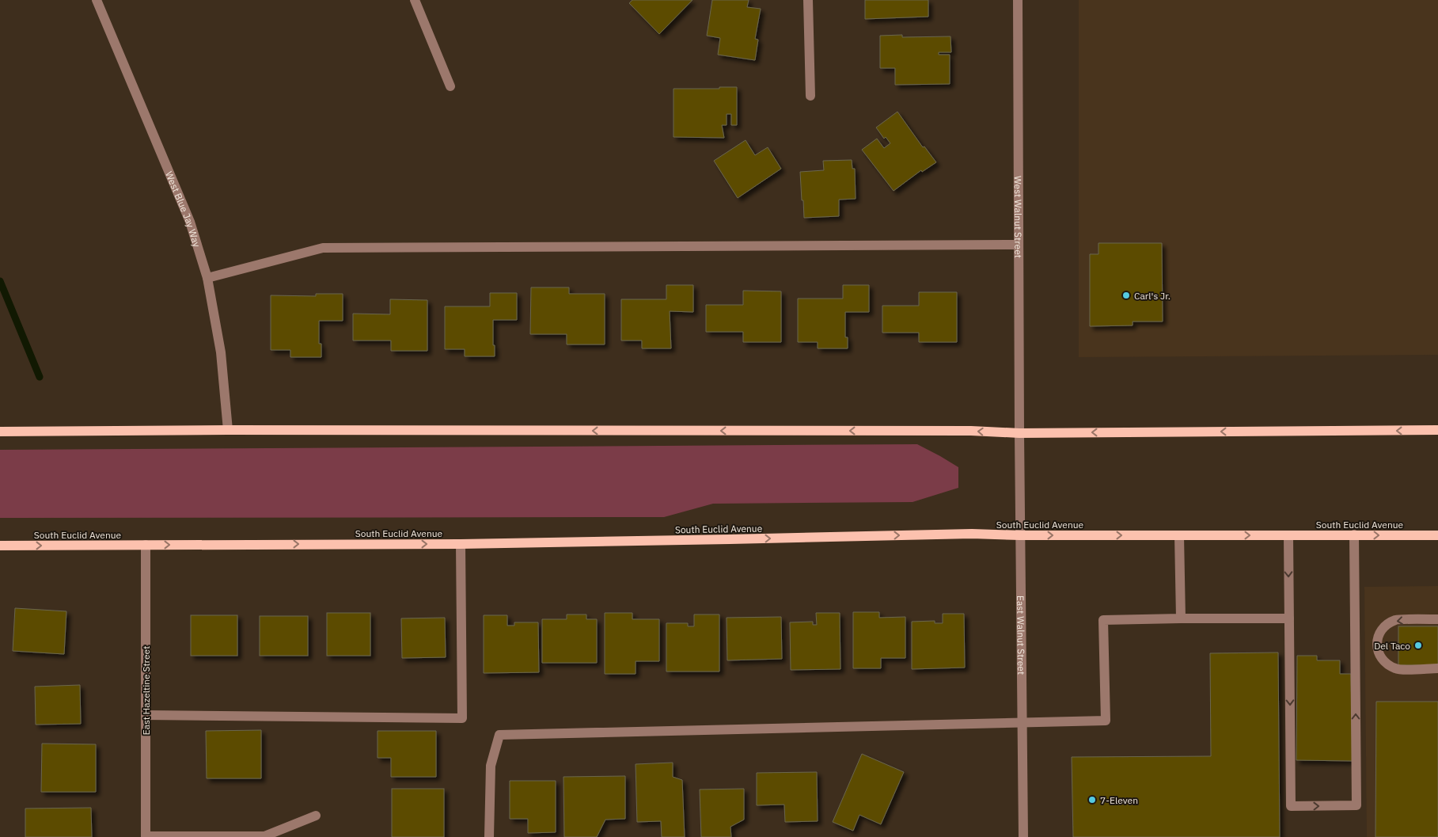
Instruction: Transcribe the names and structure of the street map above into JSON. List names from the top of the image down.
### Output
{
  "streets": {
    "main road": ["South Euclid Avenue"],
    "street": [
      "West Blue Jay Way",
      "West Walnut Street",
      "East Walnut Street",
      "East Hazeltine Street"
    ]
  },
  "crossings": [
    ["West Walnut Street", "East Walnut Street"],
    ["South Euclid Avenue", "East Walnut Street"],
    ["South Euclid Avenue", "East Hazeltine Street"]
  ],
  "one_way": ["South Euclid Avenue"],
  "places": ["Carl's Jr.", "Del Taco", "7-Eleven"]
}
